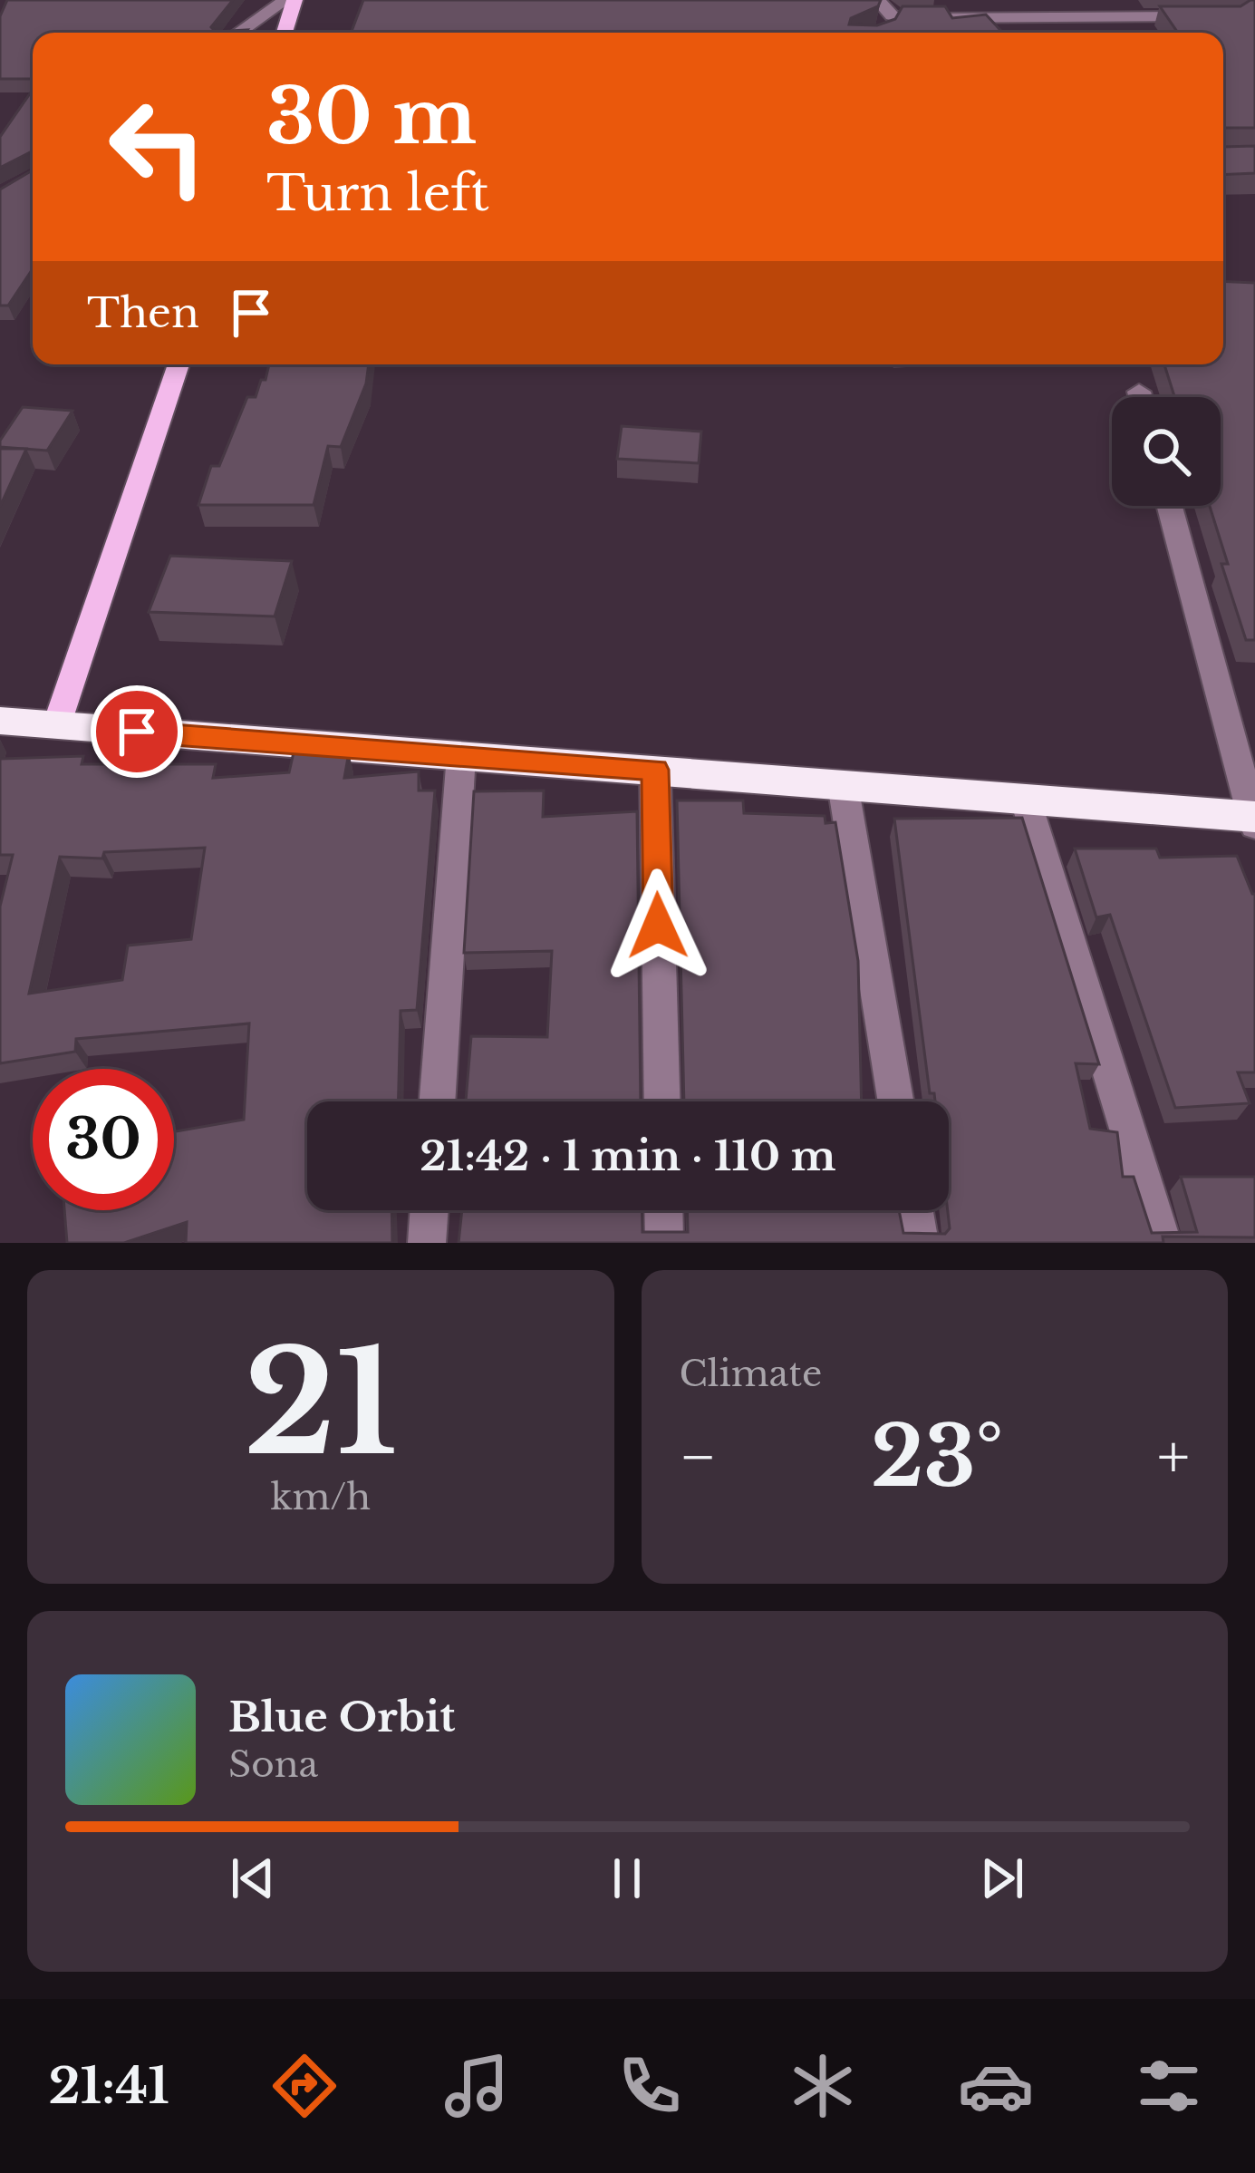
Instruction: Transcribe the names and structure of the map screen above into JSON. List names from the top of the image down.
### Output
{
  "page": {
    "turn": ["30 m", "Turn left"],
    "then": "Then",
    "limit": "30",
    "trip": "21:42 · 1 min · 110 m",
    "tile": [
      ["21", "km/h"],
      "Climate"
    ],
    "heat": ["−", "23°", "+"],
    "song": ["Blue Orbit", "Sona"],
    "tabs": "21:41"
  }
}
